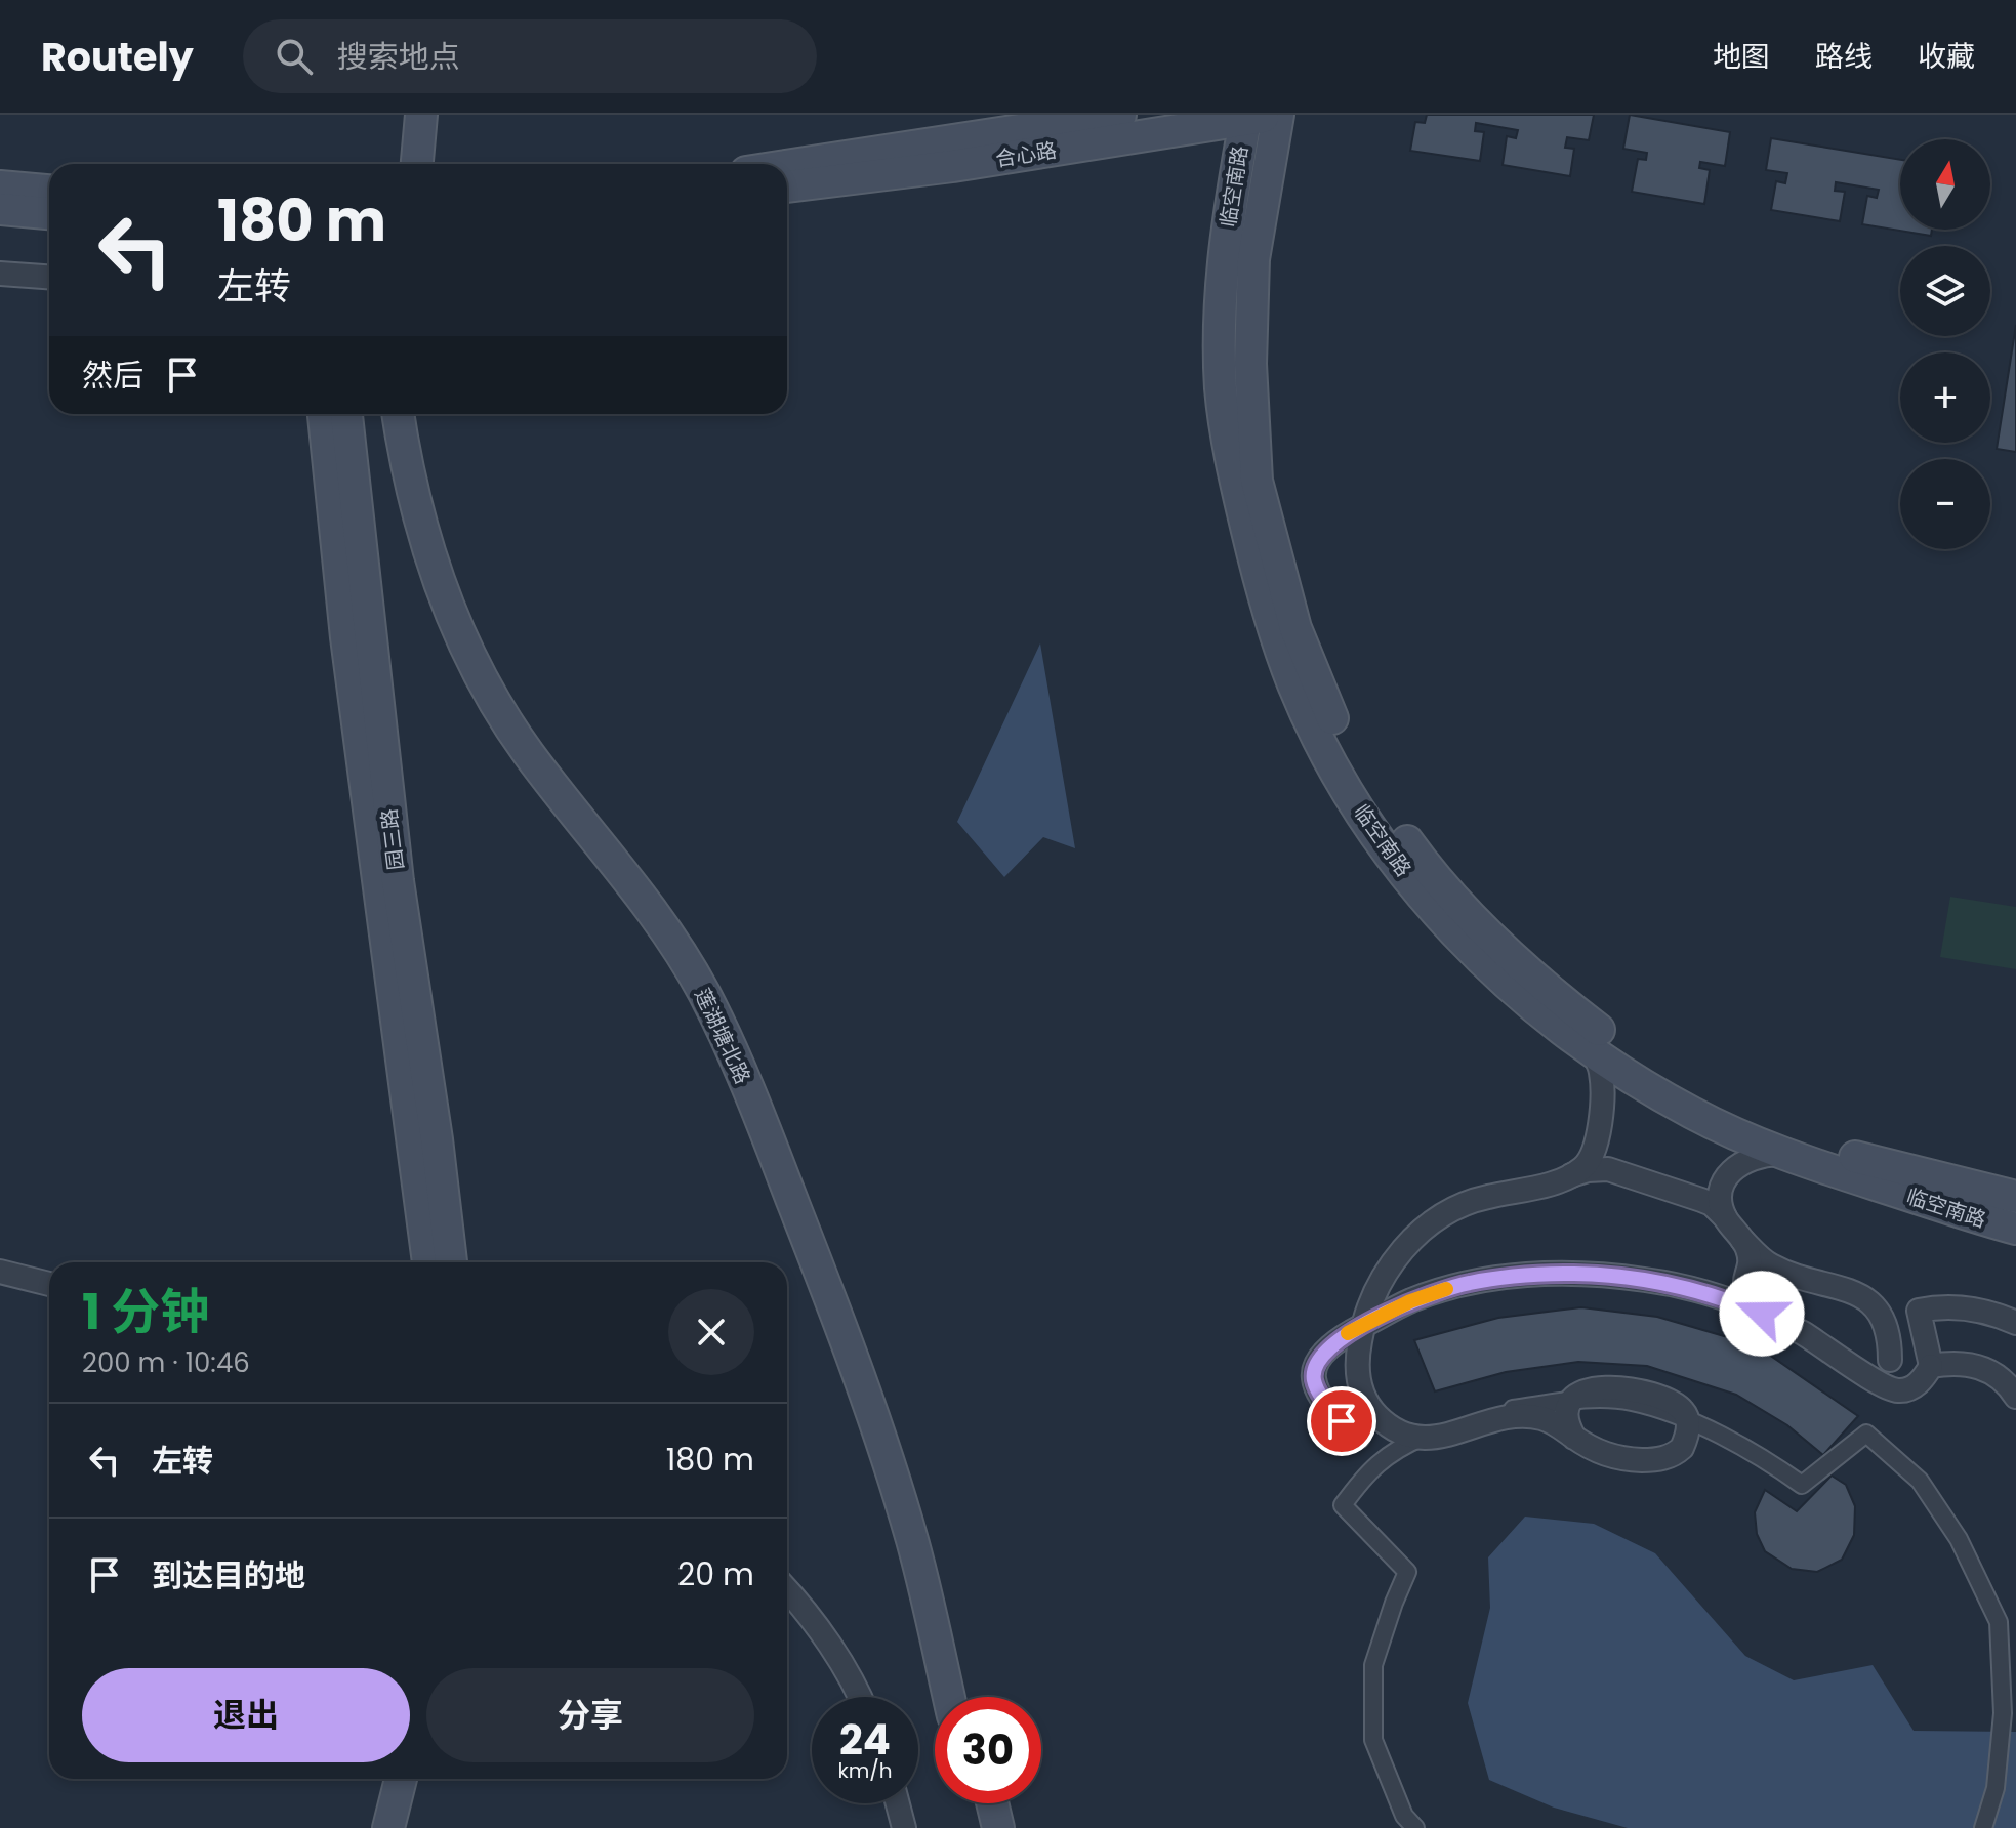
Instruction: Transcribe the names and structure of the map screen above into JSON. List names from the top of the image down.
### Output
{
  "streets": {
    "main road": [
      "合心路",
      "临空南路",
      "园三路",
      "莲湖塘北路"
    ]
  },
  "crossings": [
    ["合心路", "临空南路"]
  ],
  "north": "top",
  "page": {
    "header": "Routely",
    "search": "搜索地点",
    "nav": ["地图", "路线", "收藏"],
    "map_buttons": ["+", "−"],
    "turn": ["180 m", "左转"],
    "then": "然后",
    "heading": ["1 分钟", "200 m · 10:46"],
    "list": [
      {
        "name": "左转",
        "value": "180 m"
      },
      {
        "name": "到达目的地",
        "value": "20 m"
      }
    ],
    "buttons": ["退出", "分享"],
    "speed": "24 km/h",
    "limit": "30"
  }
}
